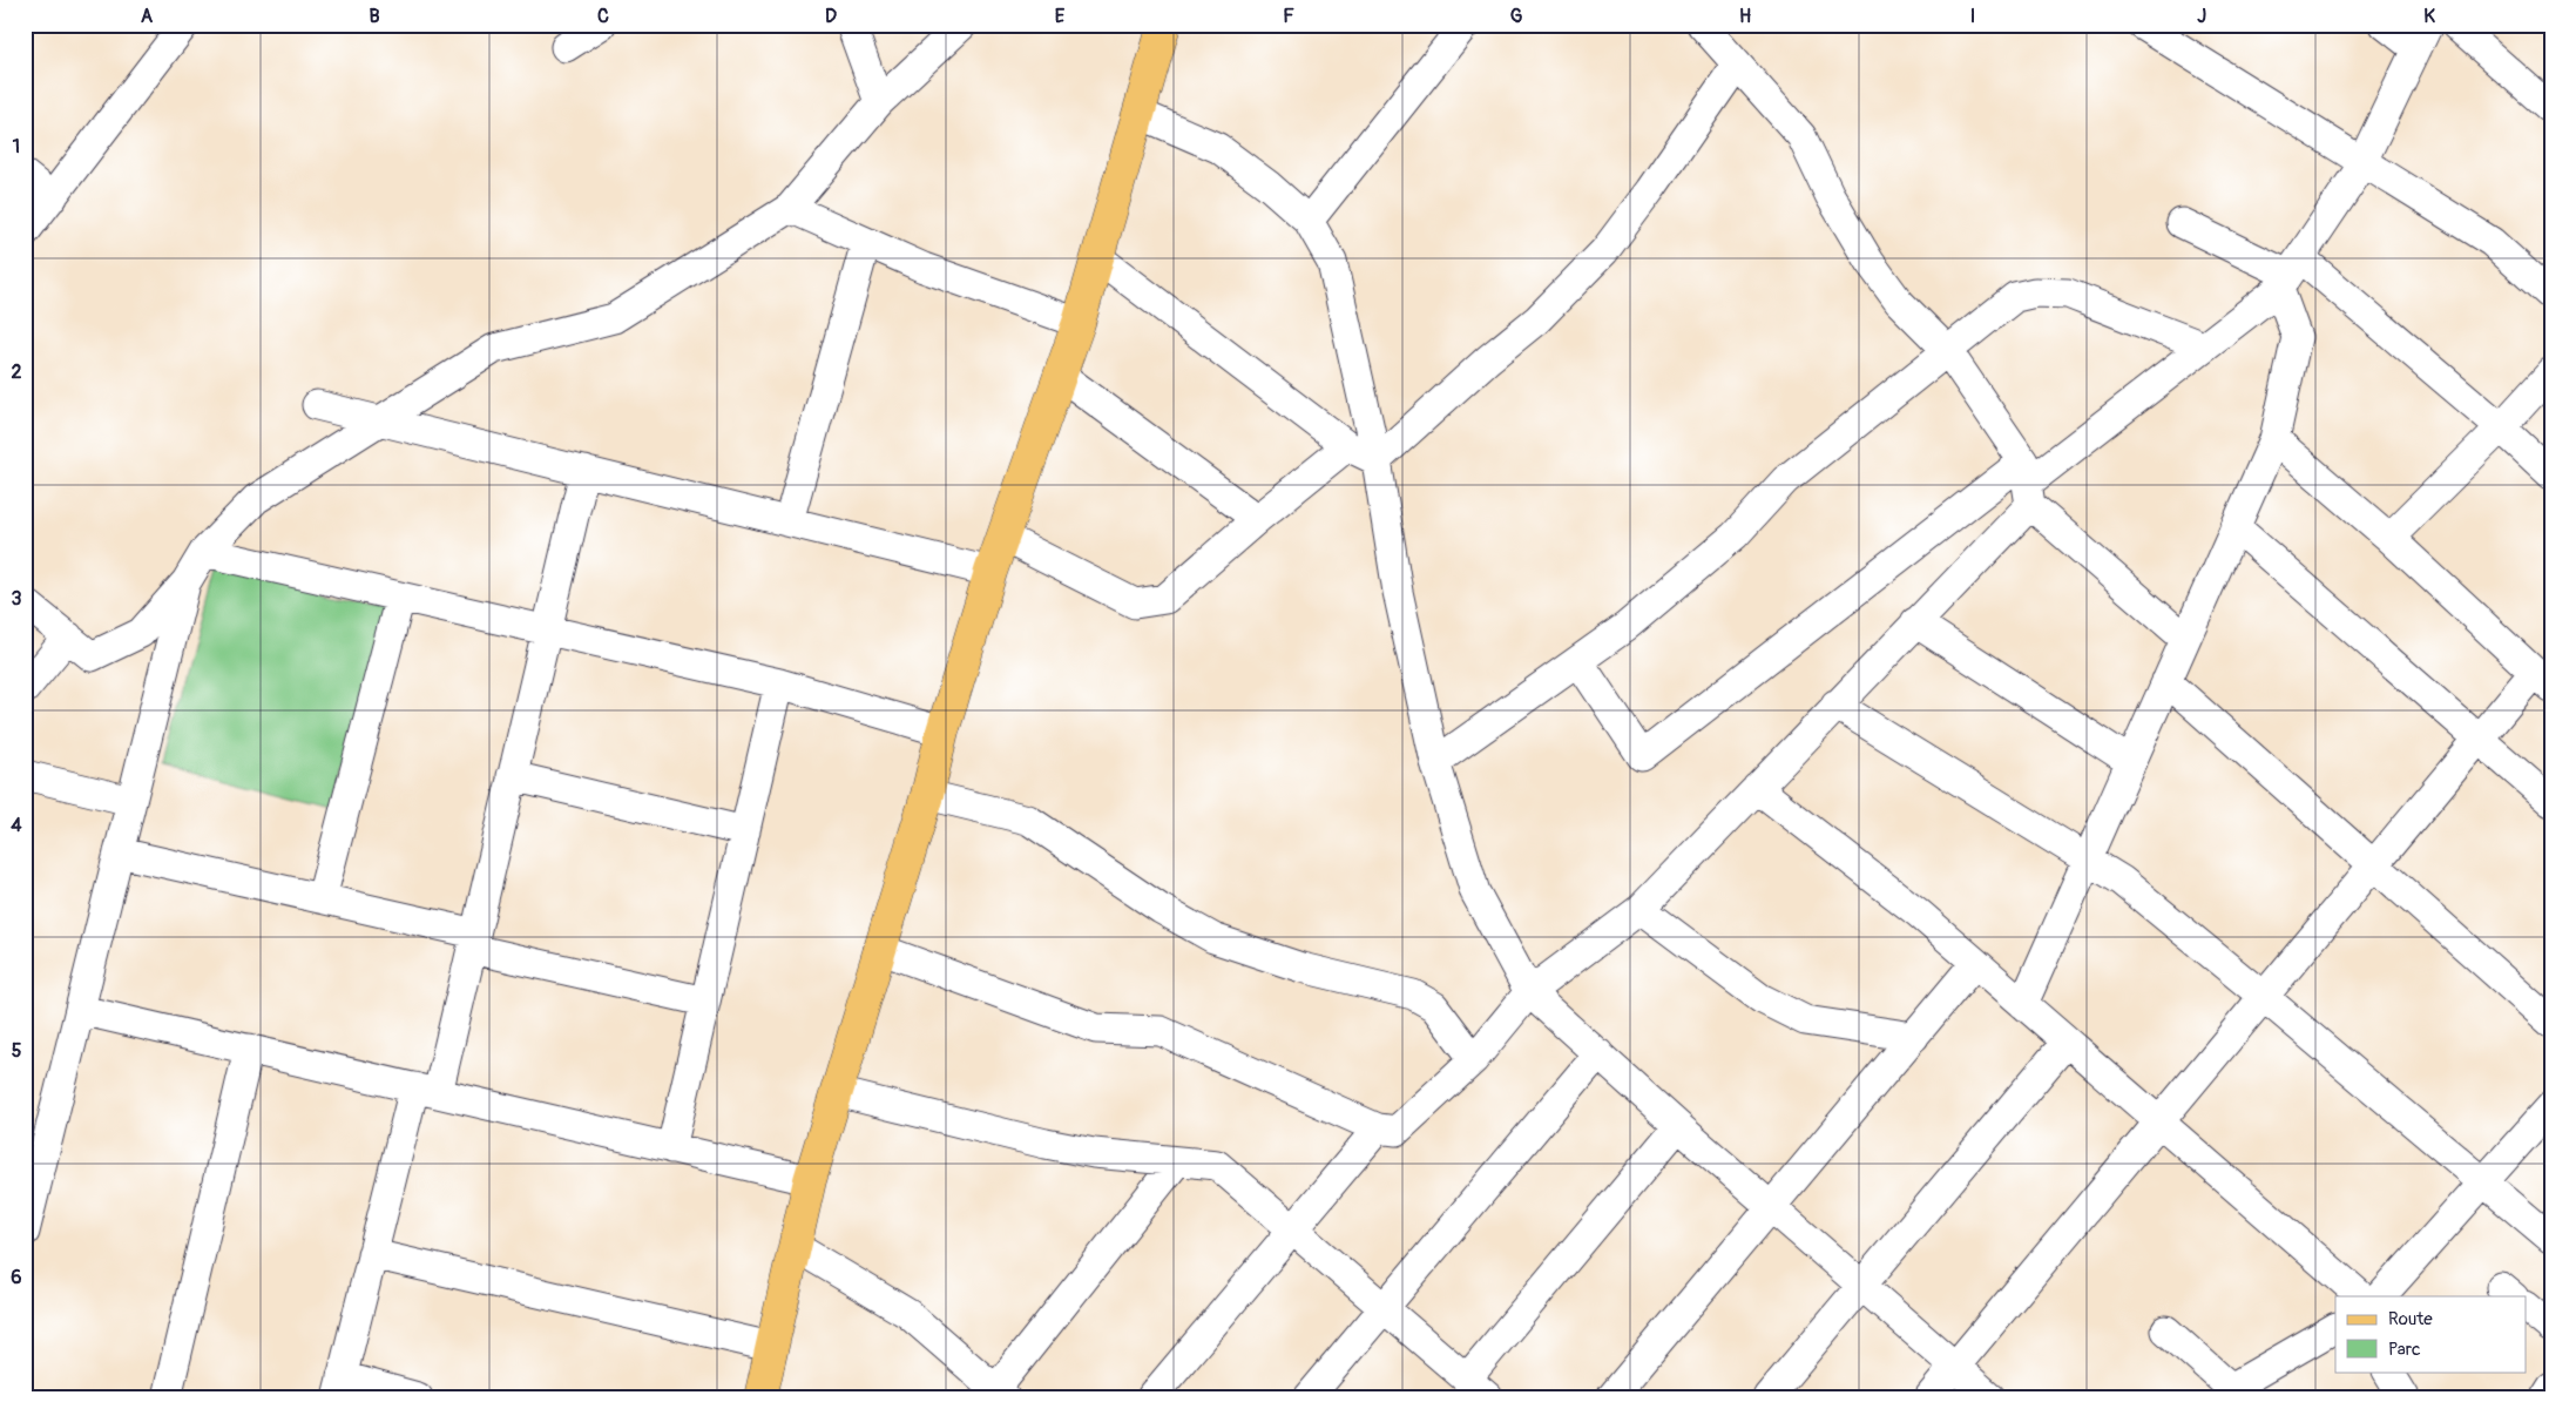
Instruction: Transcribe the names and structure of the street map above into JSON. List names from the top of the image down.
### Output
{
  "legend": ["Route", "Parc"],
  "grid": {
    "columns": [
      "A",
      "B",
      "C",
      "D",
      "E",
      "F",
      "G",
      "H",
      "I",
      "J",
      "K"
    ],
    "rows": [
      "1",
      "2",
      "3",
      "4",
      "5",
      "6"
    ]
  }
}
